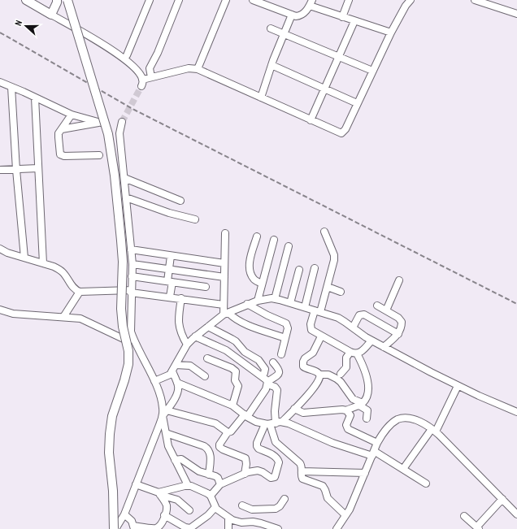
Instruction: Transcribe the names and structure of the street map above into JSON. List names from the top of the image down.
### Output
{
  "north": "left"
}
